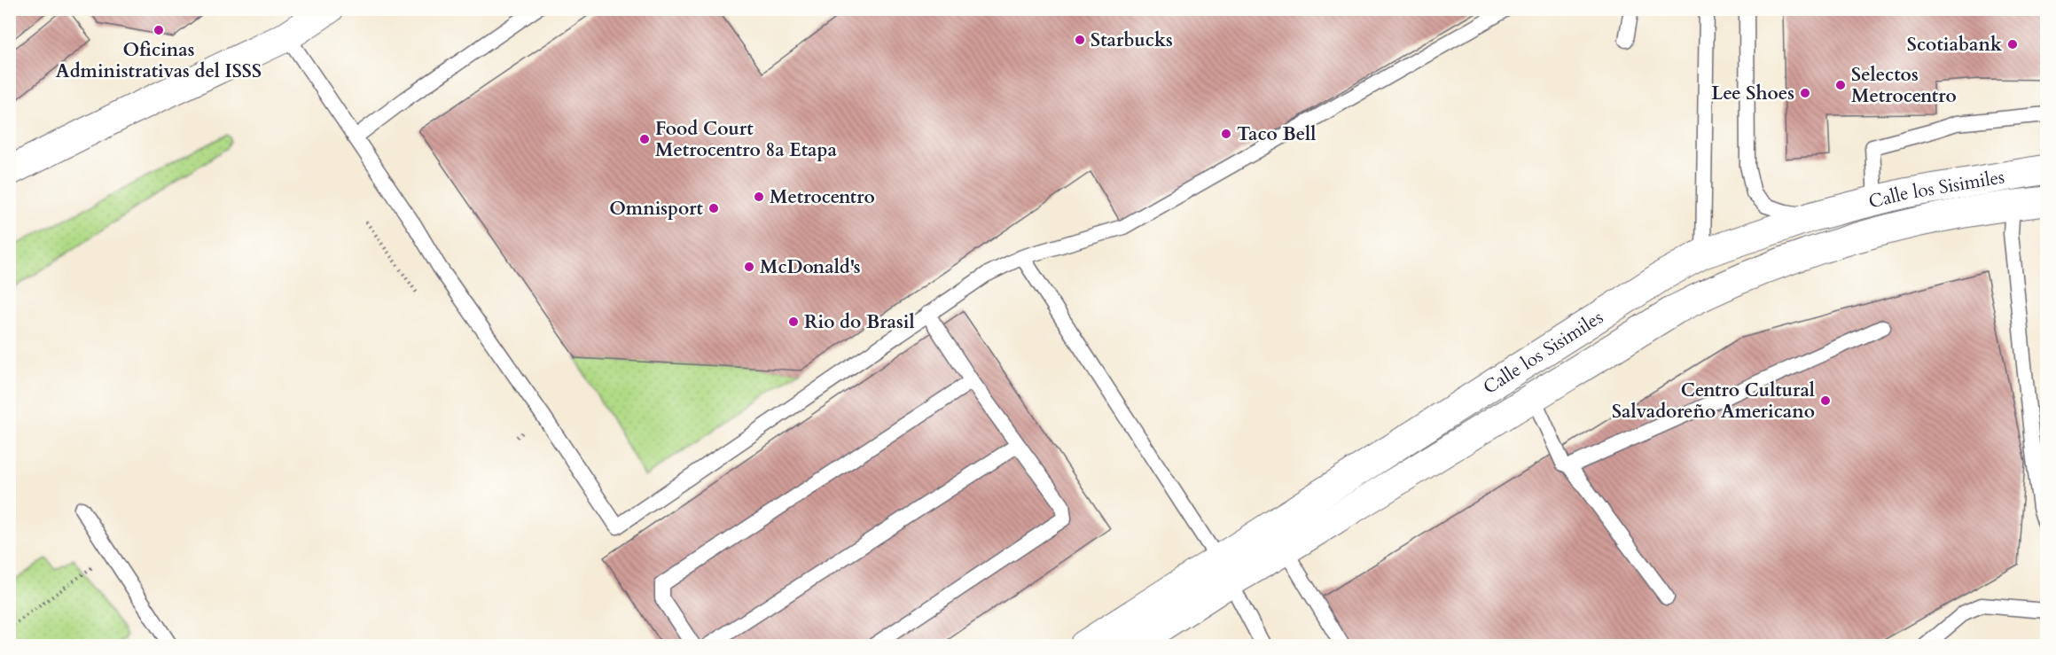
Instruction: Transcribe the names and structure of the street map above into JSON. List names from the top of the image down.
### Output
{
  "streets": {
    "main road": ["Calle los Sisimiles"]
  },
  "places": [
    "Oficinas Administrativas del ISSS",
    "Starbucks",
    "Scotiabank",
    "Selectos Metrocentro",
    "Lee Shoes",
    "Taco Bell",
    "Food Court Metrocentro 8a Etapa",
    "Metrocentro",
    "Omnisport",
    "McDonald's",
    "Rio do Brasil",
    "Centro Cultural Salvadoreño Americano"
  ]
}
